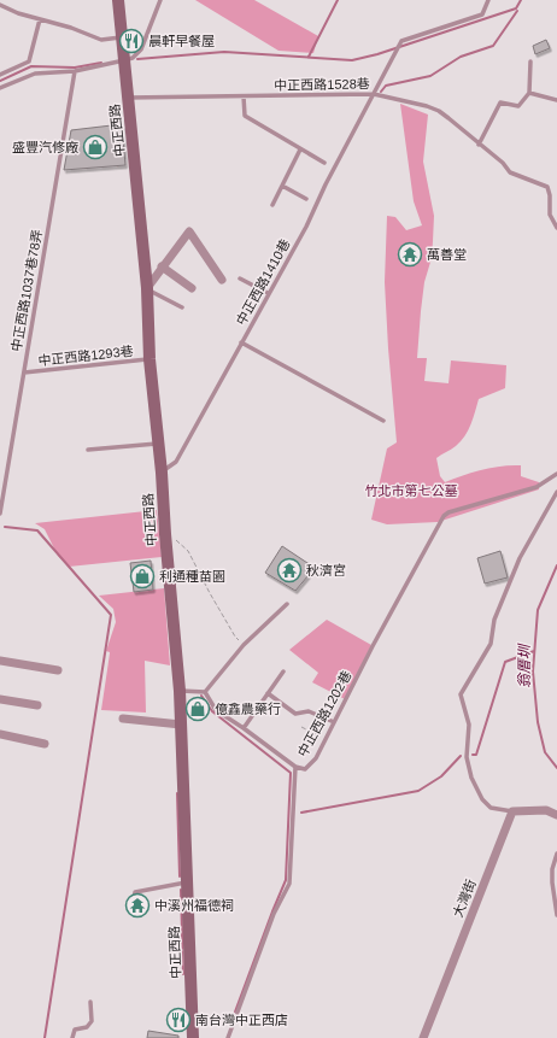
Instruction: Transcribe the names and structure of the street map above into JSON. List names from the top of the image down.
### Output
{
  "streets": {
    "main road": ["中正西路"],
    "street": ["大灣街"],
    "lane": [
      "中正西路1528巷",
      "中正西路1410巷",
      "中正西路1037巷78弄",
      "中正西路1293巷",
      "中正西路1202巷"
    ]
  },
  "crossings": [
    ["中正西路1528巷", "中正西路"],
    ["中正西路1528巷", "中正西路1410巷"],
    ["中正西路", "中正西路1410巷"],
    ["中正西路", "中正西路1293巷"],
    ["中正西路1037巷78弄", "中正西路1293巷"]
  ],
  "water": ["翁厝圳"],
  "parks": ["竹北市第七公墓"],
  "places": {
    "restaurant": ["晨軒早餐屋", "南台灣中正西店"],
    "shop": ["盛豐汽修廠", "利通種苗園", "億鑫農藥行"],
    "temple": ["萬善堂", "秋濟宮", "中溪州福德祠"]
  }
}
